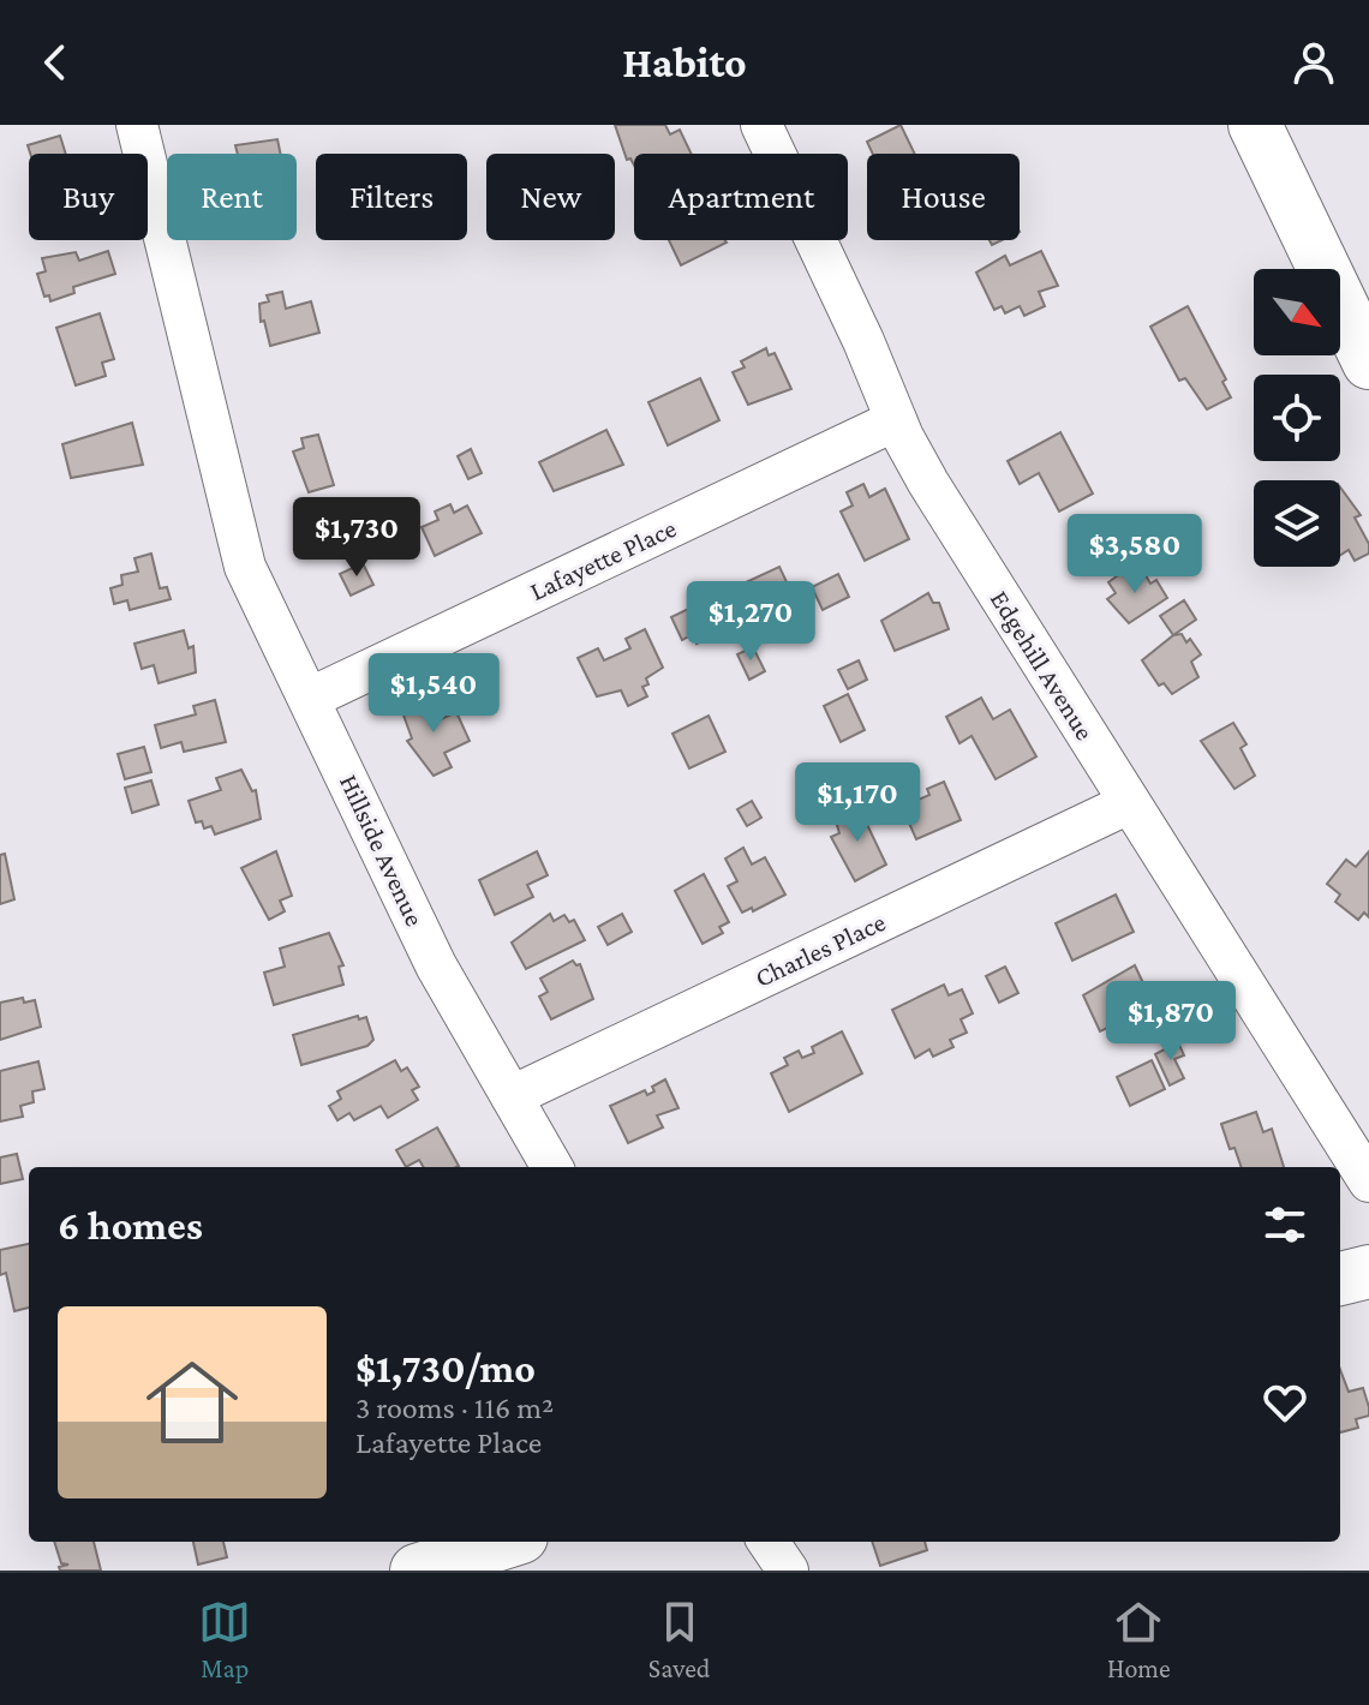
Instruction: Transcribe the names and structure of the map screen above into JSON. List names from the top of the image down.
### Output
{
  "streets": {
    "street": [
      "Lafayette Place",
      "Edgehill Avenue",
      "Hillside Avenue",
      "Charles Place"
    ]
  },
  "crossings": [
    ["Lafayette Place", "Edgehill Avenue"],
    ["Lafayette Place", "Hillside Avenue"],
    ["Edgehill Avenue", "Charles Place"],
    ["Hillside Avenue", "Charles Place"]
  ],
  "north": "bottom right",
  "page": {
    "header": "Habito",
    "chip": [
      "Buy",
      "Rent",
      "Filters",
      "New",
      "Apartment",
      "House"
    ],
    "price": [
      "$1,730",
      "$3,580",
      "$1,270",
      "$1,540",
      "$1,170",
      "$1,870"
    ],
    "heading": "6 homes",
    "list": [
      {
        "name": "$1,730/mo",
        "note": "3 rooms · 116 m² · Lafayette Place"
      }
    ],
    "tabs": ["Map", "Saved", "Home"]
  }
}
